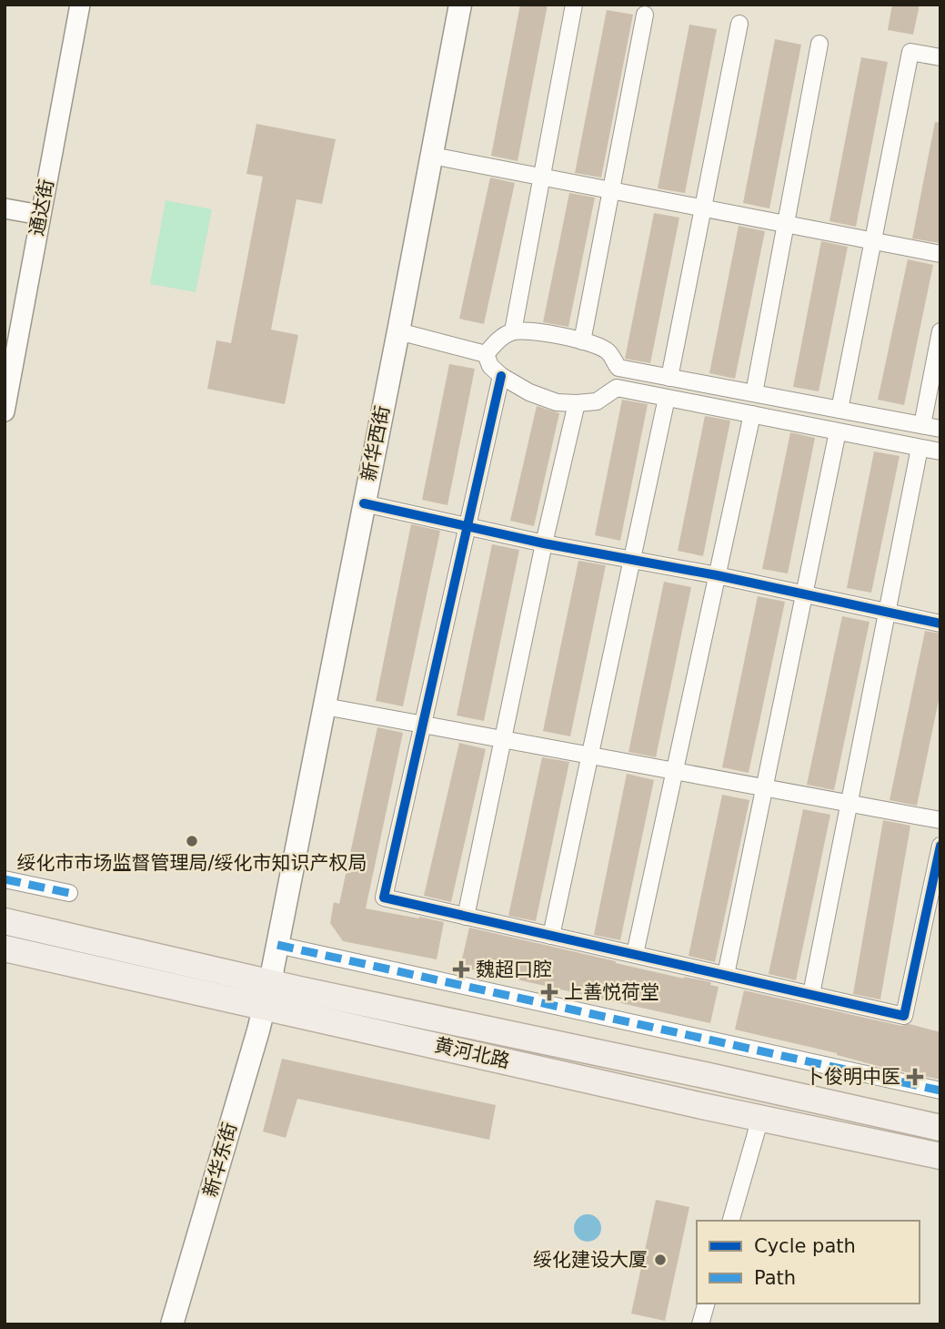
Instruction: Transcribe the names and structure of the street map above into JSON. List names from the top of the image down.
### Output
{
  "streets": {
    "main road": ["新华西街", "黄河北路", "新华东街"],
    "street": ["通达街"]
  },
  "crossings": [
    ["新华西街", "黄河北路"],
    ["新华西街", "新华东街"],
    ["黄河北路", "新华东街"]
  ],
  "places": {
    "other": ["绥化市市场监督管理局/绥化市知识产权局", "绥化建设大厦"],
    "health": ["魏超口腔", "上善悦荷堂", "卜俊明中医"]
  },
  "legend": ["Cycle path", "Path"]
}
